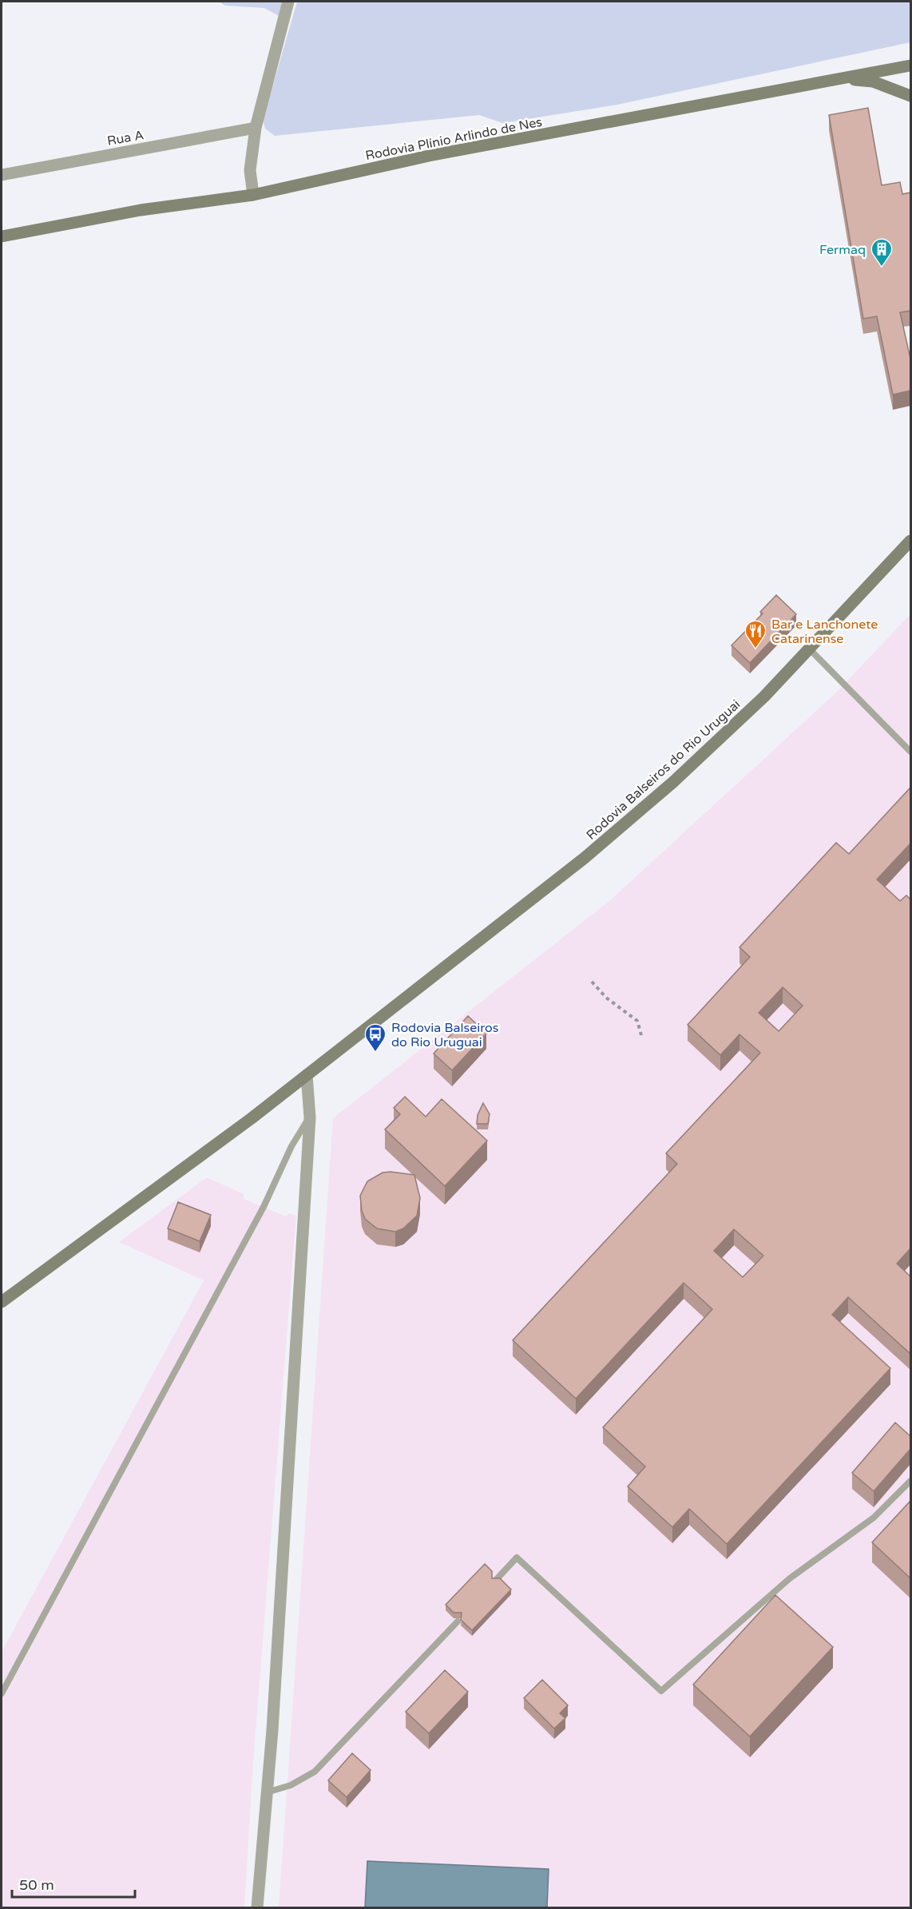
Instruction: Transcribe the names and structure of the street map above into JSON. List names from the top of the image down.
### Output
{
  "streets": {
    "main road": ["Rodovia Plínio Arlindo de Nes", "Rodovia Balseiros do Rio Uruguai"],
    "street": ["Rua A"]
  },
  "places": {
    "building": ["Fermaq"],
    "restaurant": ["Bar e Lanchonete Catarinense"],
    "bus stop": ["Rodovia Balseiros do Rio Uruguai"]
  },
  "scale_bar": "50 m"
}
